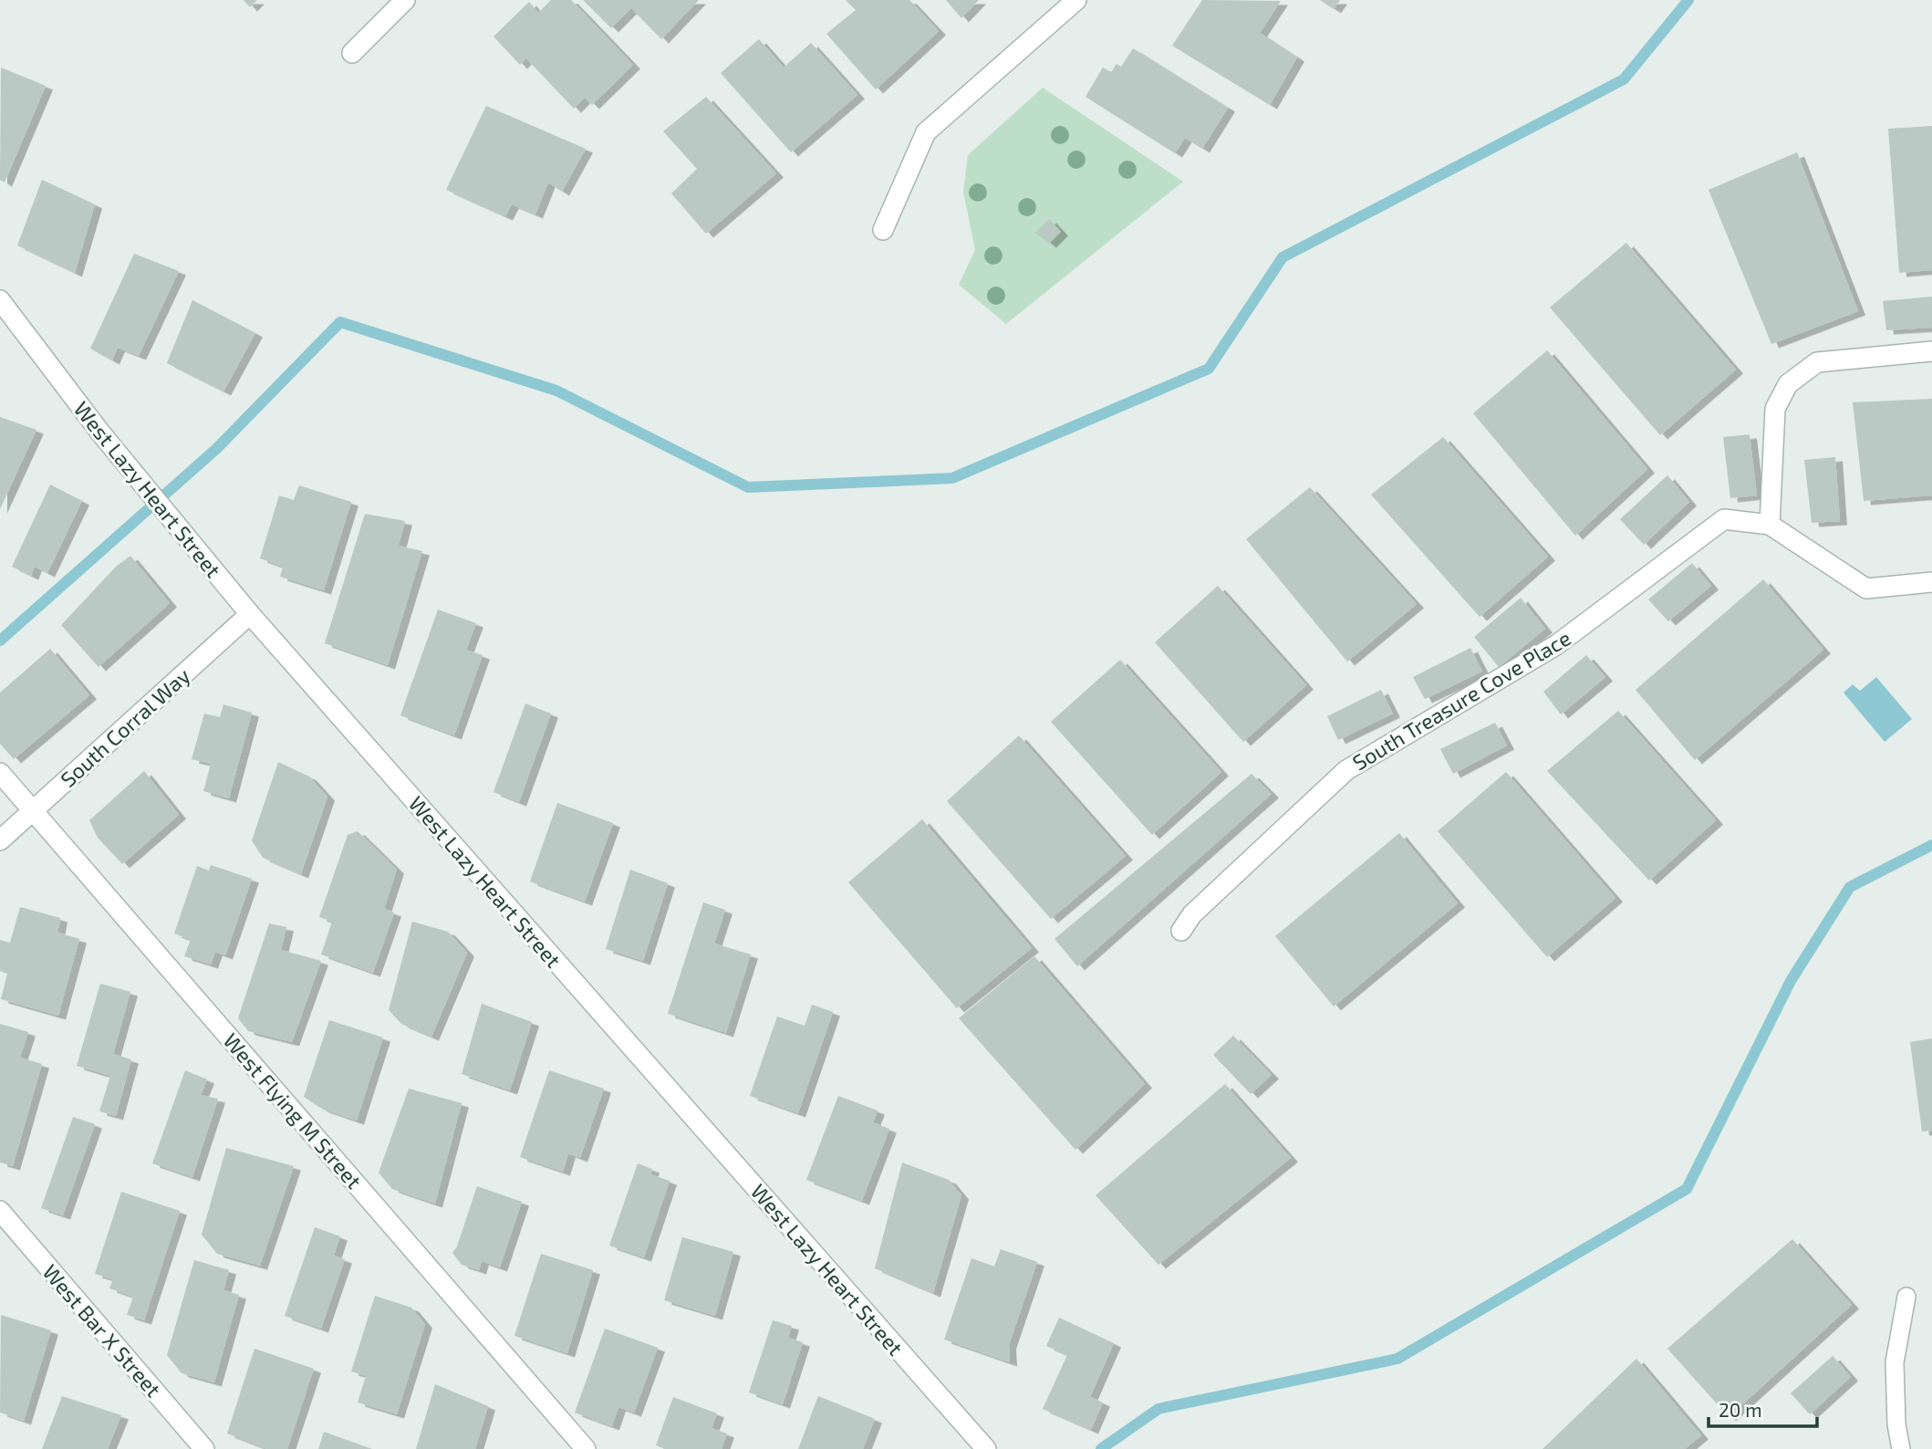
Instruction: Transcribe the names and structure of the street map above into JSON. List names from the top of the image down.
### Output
{
  "streets": {
    "street": [
      "West Lazy Heart Street",
      "South Treasure Cove Place",
      "South Corral Way",
      "West Flying M Street",
      "West Bar X Street"
    ]
  },
  "crossings": [
    ["West Lazy Heart Street", "South Corral Way"],
    ["South Corral Way", "West Flying M Street"]
  ],
  "scale_bar": "20 m"
}
